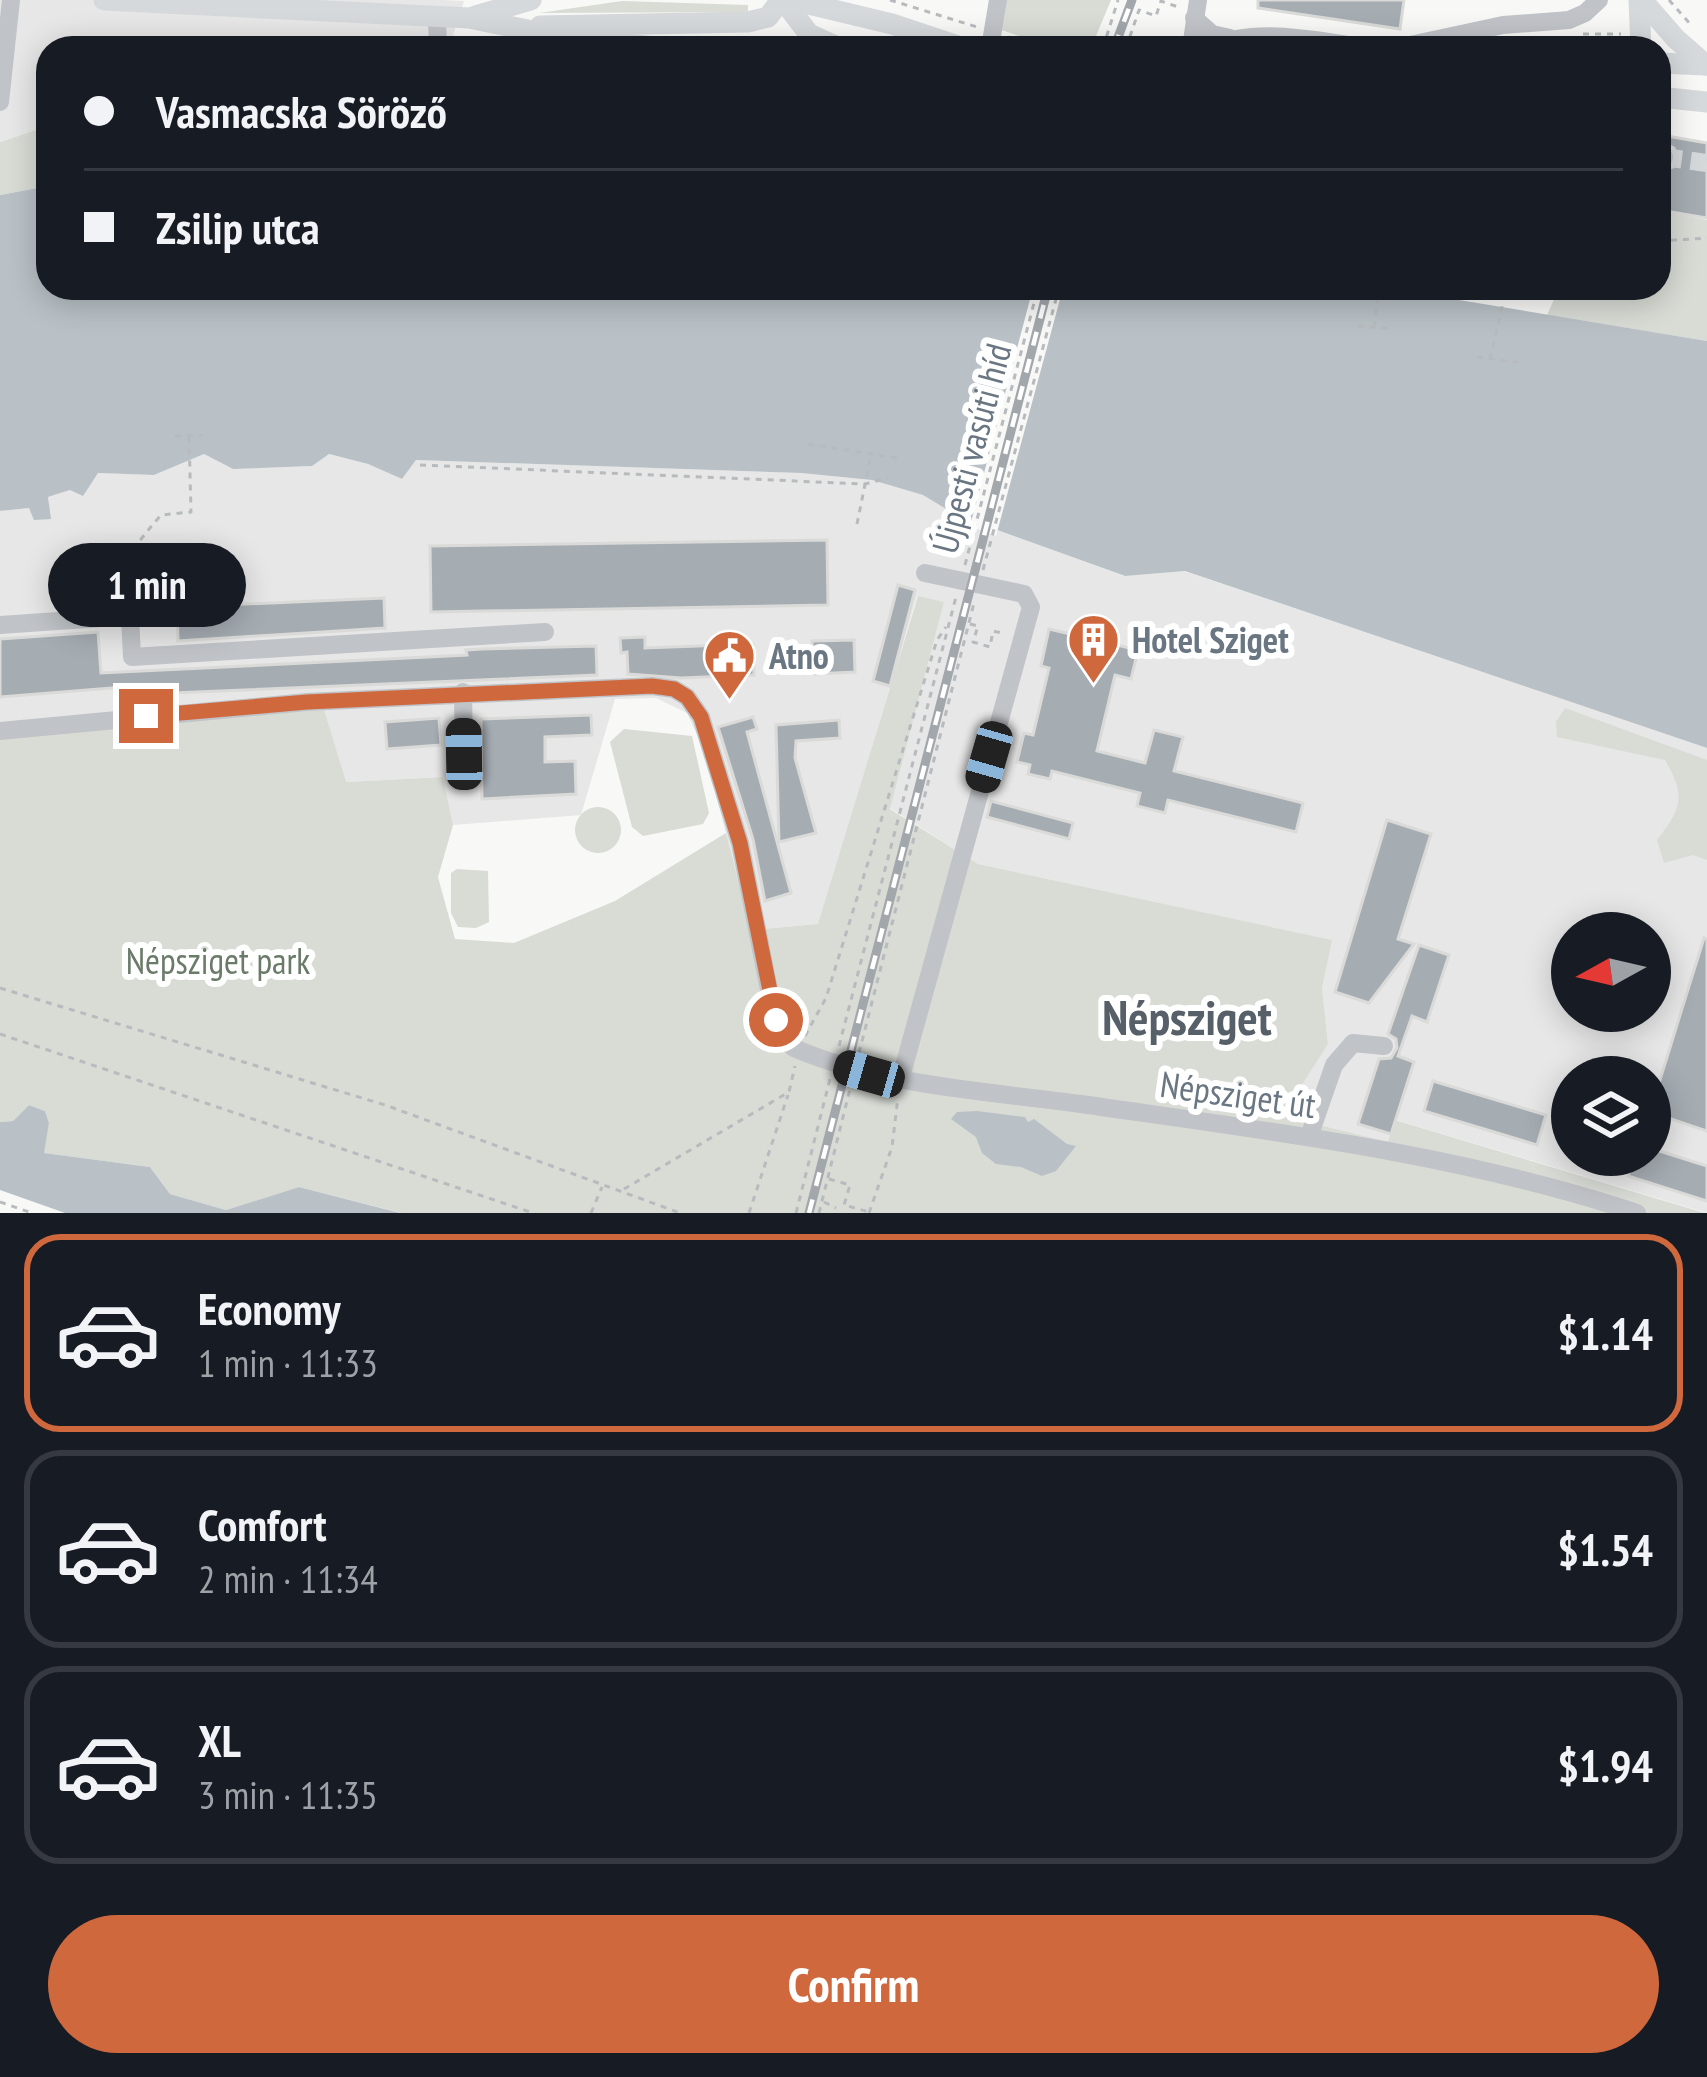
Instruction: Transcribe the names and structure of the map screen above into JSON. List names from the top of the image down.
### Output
{
  "streets": {
    "street": ["Népsziget út"],
    "path": ["Újpesti vasúti híd"]
  },
  "districts": ["Népsziget"],
  "parks": ["Népsziget park"],
  "places": {
    "building": ["Hotel Sziget"],
    "public building": ["Atno"]
  },
  "north": "left",
  "page": {
    "banner": ["Vasmacska Söröző", "Zsilip utca"],
    "bubble": "1 min",
    "list": [
      {
        "name": "Economy",
        "note": "1 min · 11:33",
        "value": "$1.14"
      },
      {
        "name": "Comfort",
        "note": "2 min · 11:34",
        "value": "$1.54"
      },
      {
        "name": "XL",
        "note": "3 min · 11:35",
        "value": "$1.94"
      }
    ],
    "buttons": "Confirm"
  }
}
